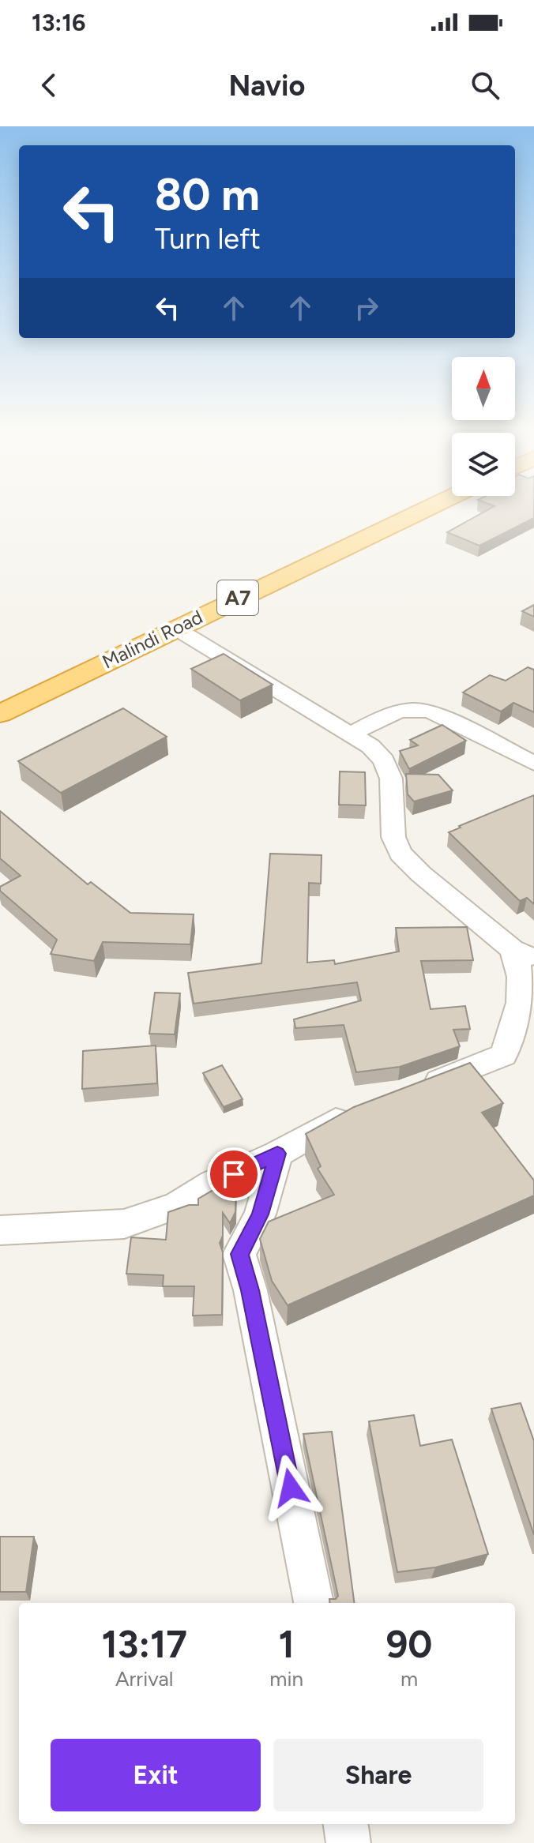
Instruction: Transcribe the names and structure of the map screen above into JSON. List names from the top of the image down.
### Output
{
  "streets": {
    "highway": ["A7", "Malindi Road"]
  },
  "north": "top",
  "page": {
    "status": "13:16",
    "header": "Navio",
    "turn": ["80 m", "Turn left"],
    "eta": [
      "13:17",
      "Arrival",
      "1",
      "min",
      "90",
      "m"
    ],
    "buttons": ["Exit", "Share"]
  }
}
